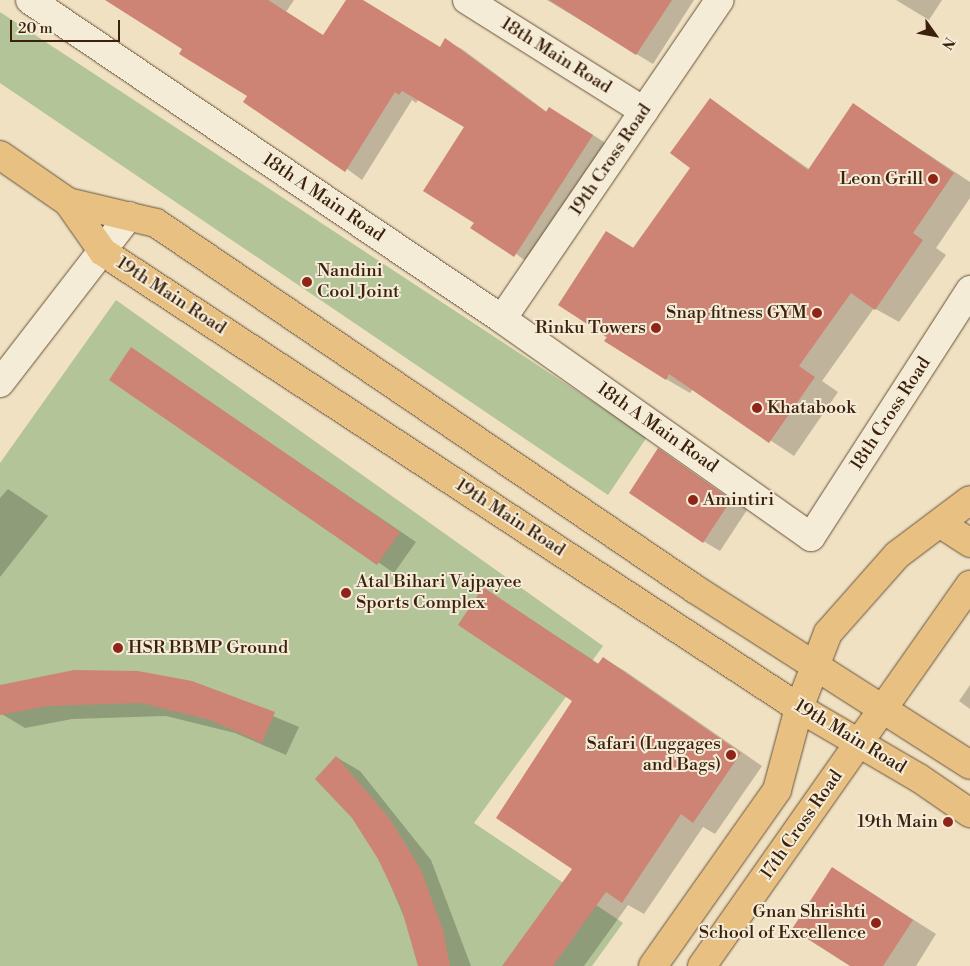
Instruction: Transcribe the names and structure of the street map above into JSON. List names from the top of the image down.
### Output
{
  "streets": {
    "main road": ["19th Main Road", "17th Cross Road"],
    "street": [
      "18th Main Road",
      "19th Cross Road",
      "18th A Main Road",
      "18th Cross Road"
    ]
  },
  "crossings": [
    ["18th Main Road", "19th Cross Road"],
    ["19th Cross Road", "18th A Main Road"],
    ["18th A Main Road", "18th Cross Road"],
    ["19th Main Road", "17th Cross Road"]
  ],
  "places": [
    "Leon Grill",
    "Nandini Cool Joint",
    "Snap fitness GYM",
    "Rinku Towers",
    "Khatabook",
    "Amintiri",
    "Atal Bihari Vajpayee Sports Complex",
    "HSR BBMP Ground",
    "Safari (Luggages and Bags)",
    "19th Main",
    "Gnan Shrishti School of Excellence"
  ],
  "scale_bar": "20 m",
  "north": "bottom right"
}
